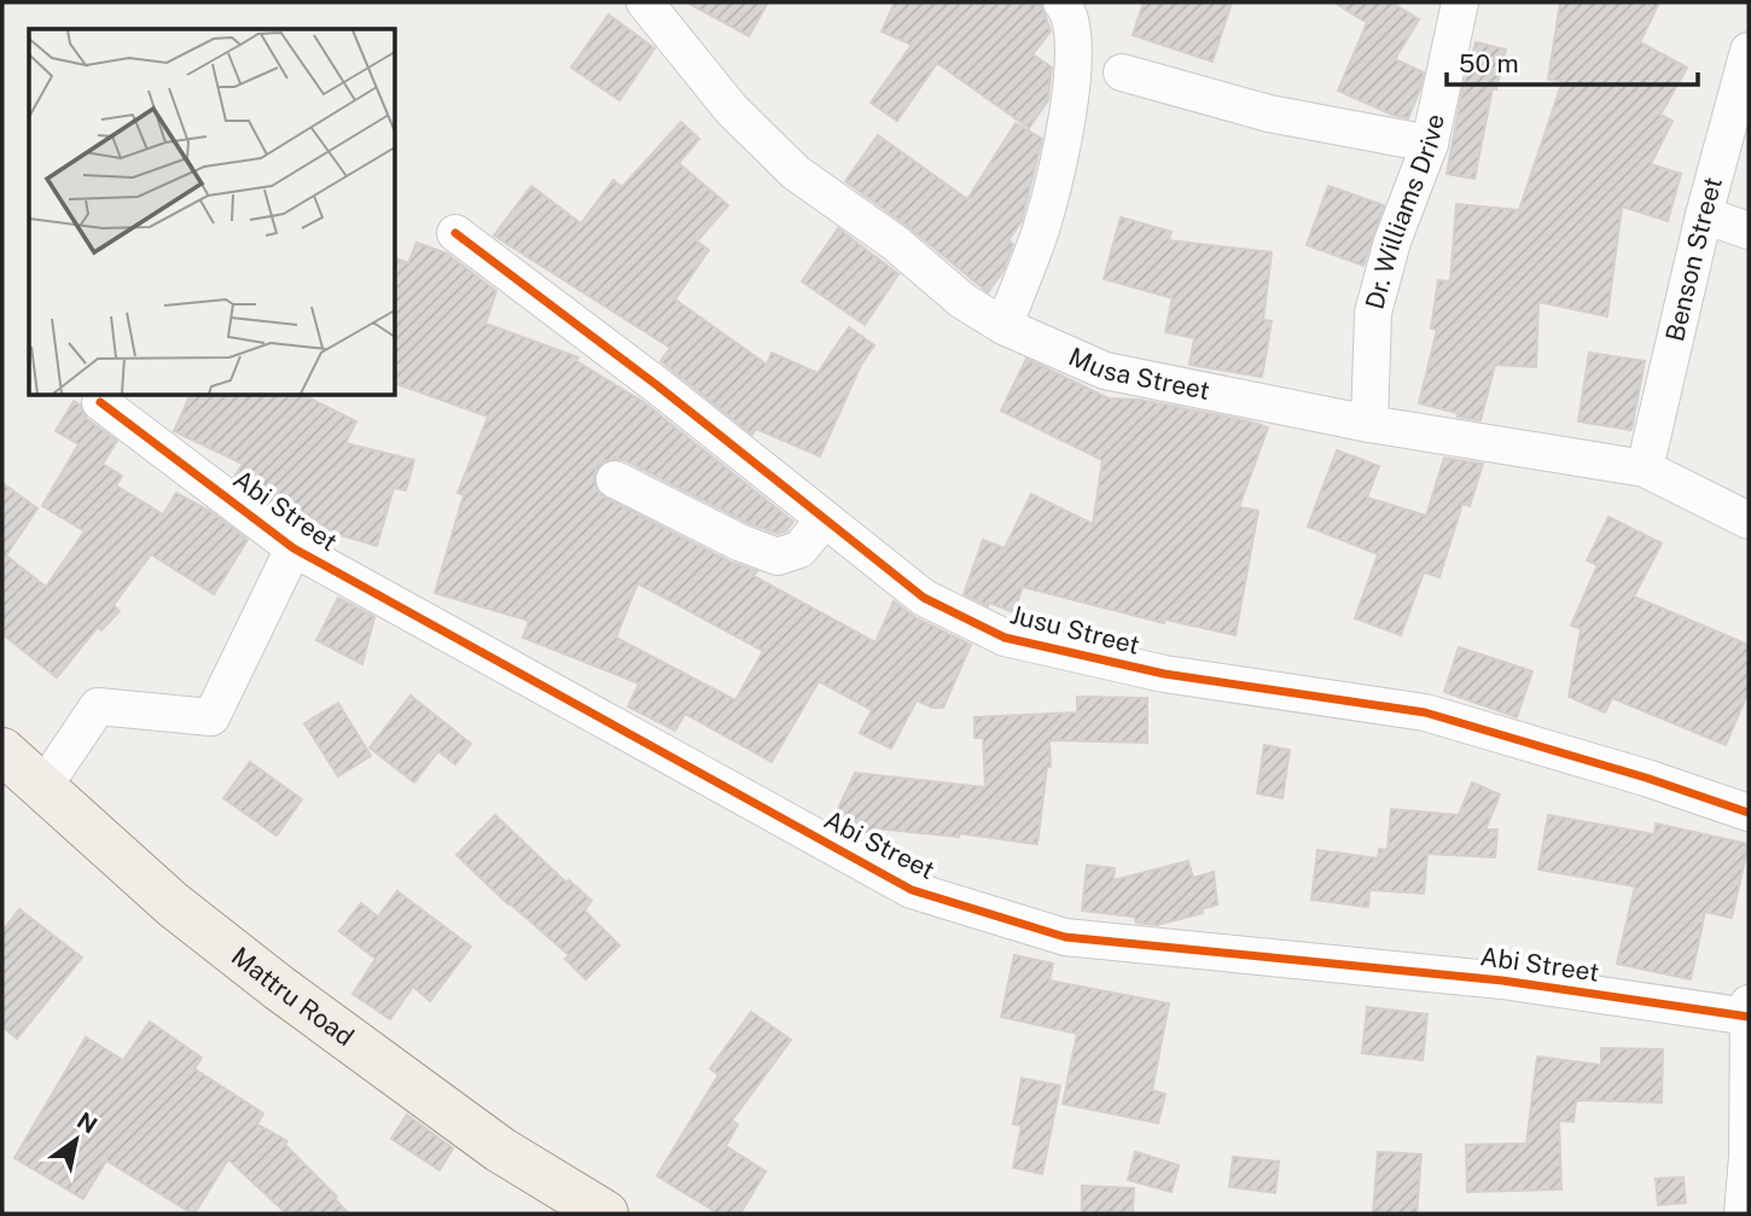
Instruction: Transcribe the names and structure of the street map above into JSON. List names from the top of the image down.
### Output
{
  "streets": {
    "main road": ["Mattru Road"],
    "street": [
      "Dr. Williams Drive",
      "Benson Street",
      "Musa Street",
      "Abi Street",
      "Jusu Street"
    ]
  },
  "crossings": [
    ["Dr. Williams Drive", "Musa Street"],
    ["Benson Street", "Musa Street"]
  ],
  "scale_bar": "50 m",
  "north": "top right"
}
